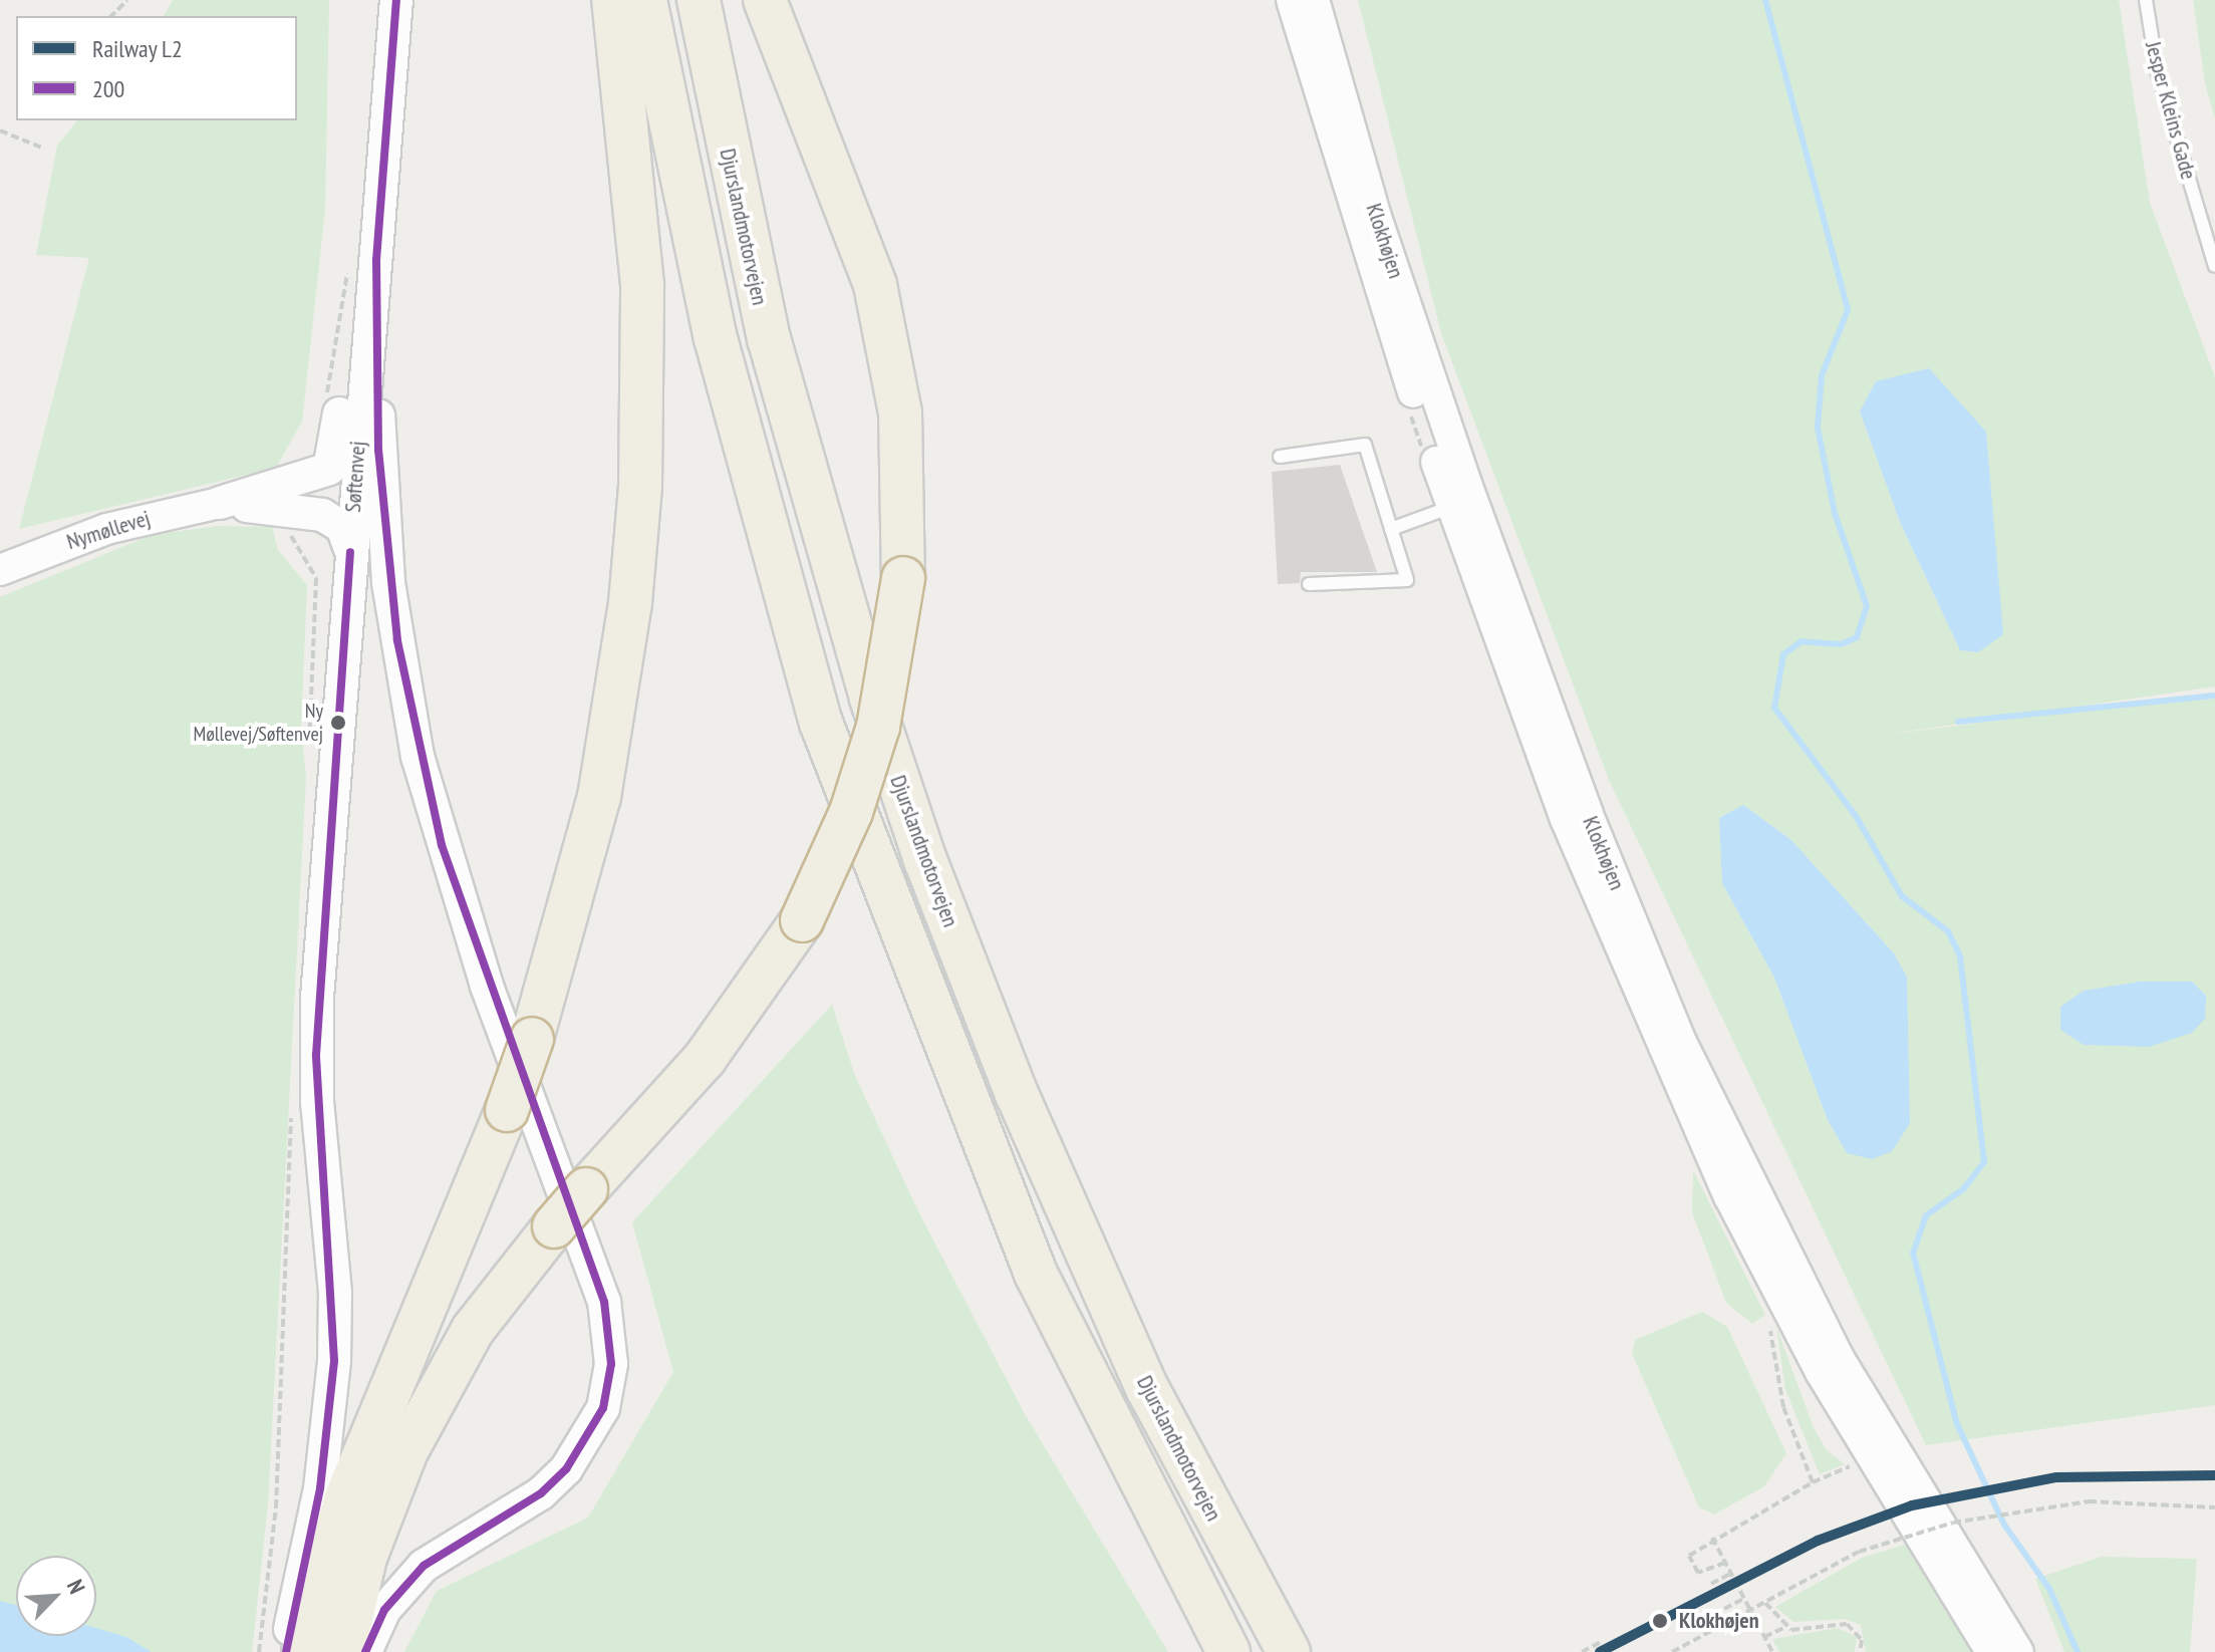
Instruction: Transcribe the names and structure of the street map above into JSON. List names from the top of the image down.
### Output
{
  "streets": {
    "highway": ["Djurslandmotorvejen"],
    "main road": ["Søftenvej"],
    "street": ["Klokhøjen", "Nymøllevej"],
    "lane": ["Jesper Kleins Gade"]
  },
  "places": ["Ny Møllevej/Søftenvej", "Klokhøjen"],
  "lines": ["transit line 200", "rail line L2"],
  "legend": ["Railway L2", "200"],
  "north": "top right"
}
